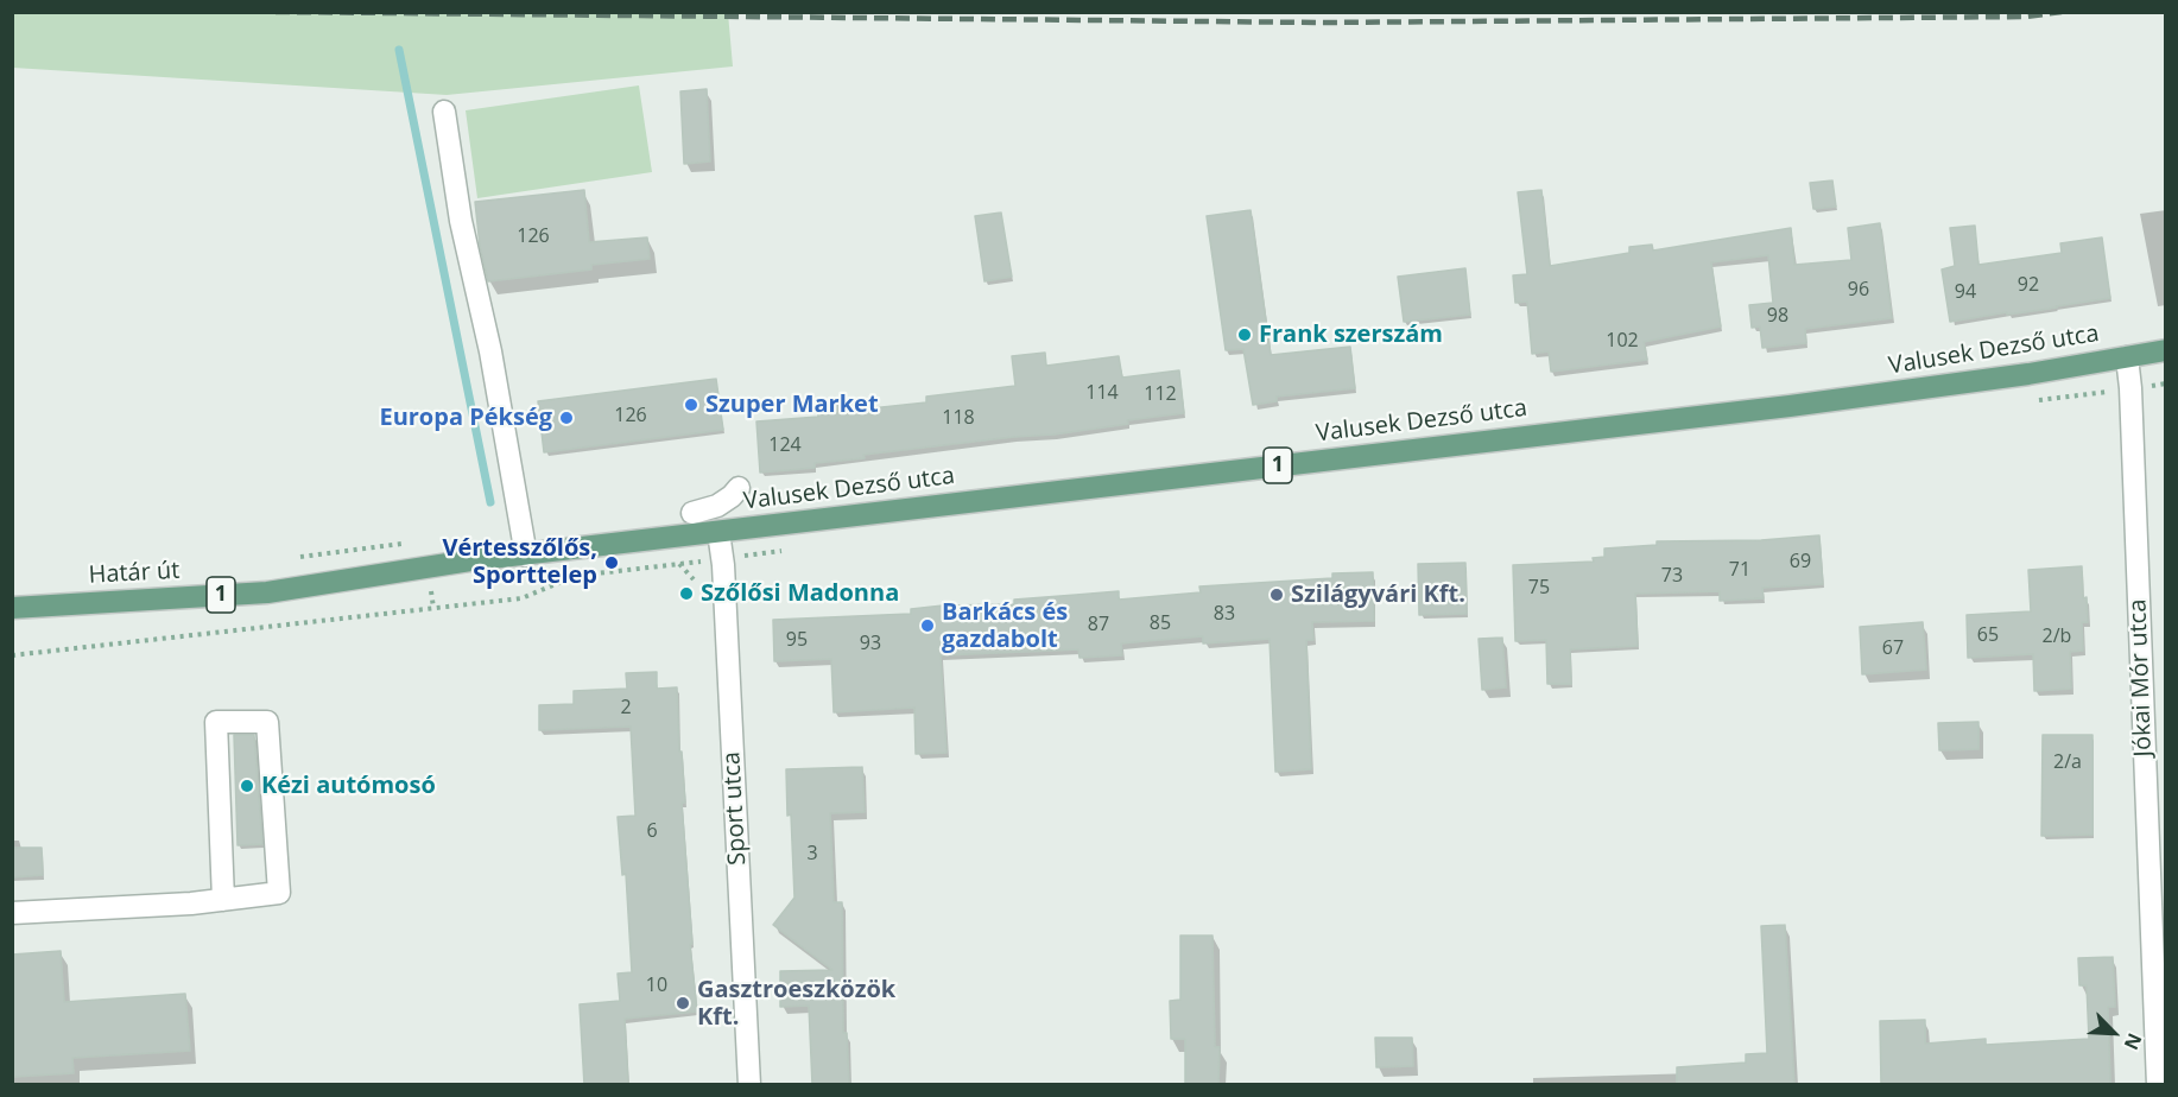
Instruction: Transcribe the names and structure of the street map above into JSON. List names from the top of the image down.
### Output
{
  "streets": {
    "main road": ["Valusek Dezső utca", "1", "Határ út"],
    "street": ["Jókai Mór utca", "Sport utca"]
  },
  "crossings": [
    ["Valusek Dezső utca", "Határ út"],
    ["Valusek Dezső utca", "Jókai Mór utca"],
    ["Valusek Dezső utca", "Sport utca"]
  ],
  "places": [
    "Frank szerszám",
    "Szuper Market",
    "Europa Pékség",
    "Vértesszőlős, Sporttelep",
    "Szőlősi Madonna",
    "Szilágyvári Kft.",
    "Barkács és gazdabolt",
    "Kézi autómosó",
    "Gasztroeszközök Kft."
  ],
  "house_numbers": [
    "126",
    "92",
    "96",
    "94",
    "98",
    "102",
    "114",
    "112",
    "126",
    "118",
    "124",
    "69",
    "71",
    "73",
    "75",
    "83",
    "85",
    "87",
    "65",
    "2/b",
    "95",
    "93",
    "67",
    "2",
    "2/a",
    "6",
    "3",
    "10"
  ],
  "north": "bottom right"
}
